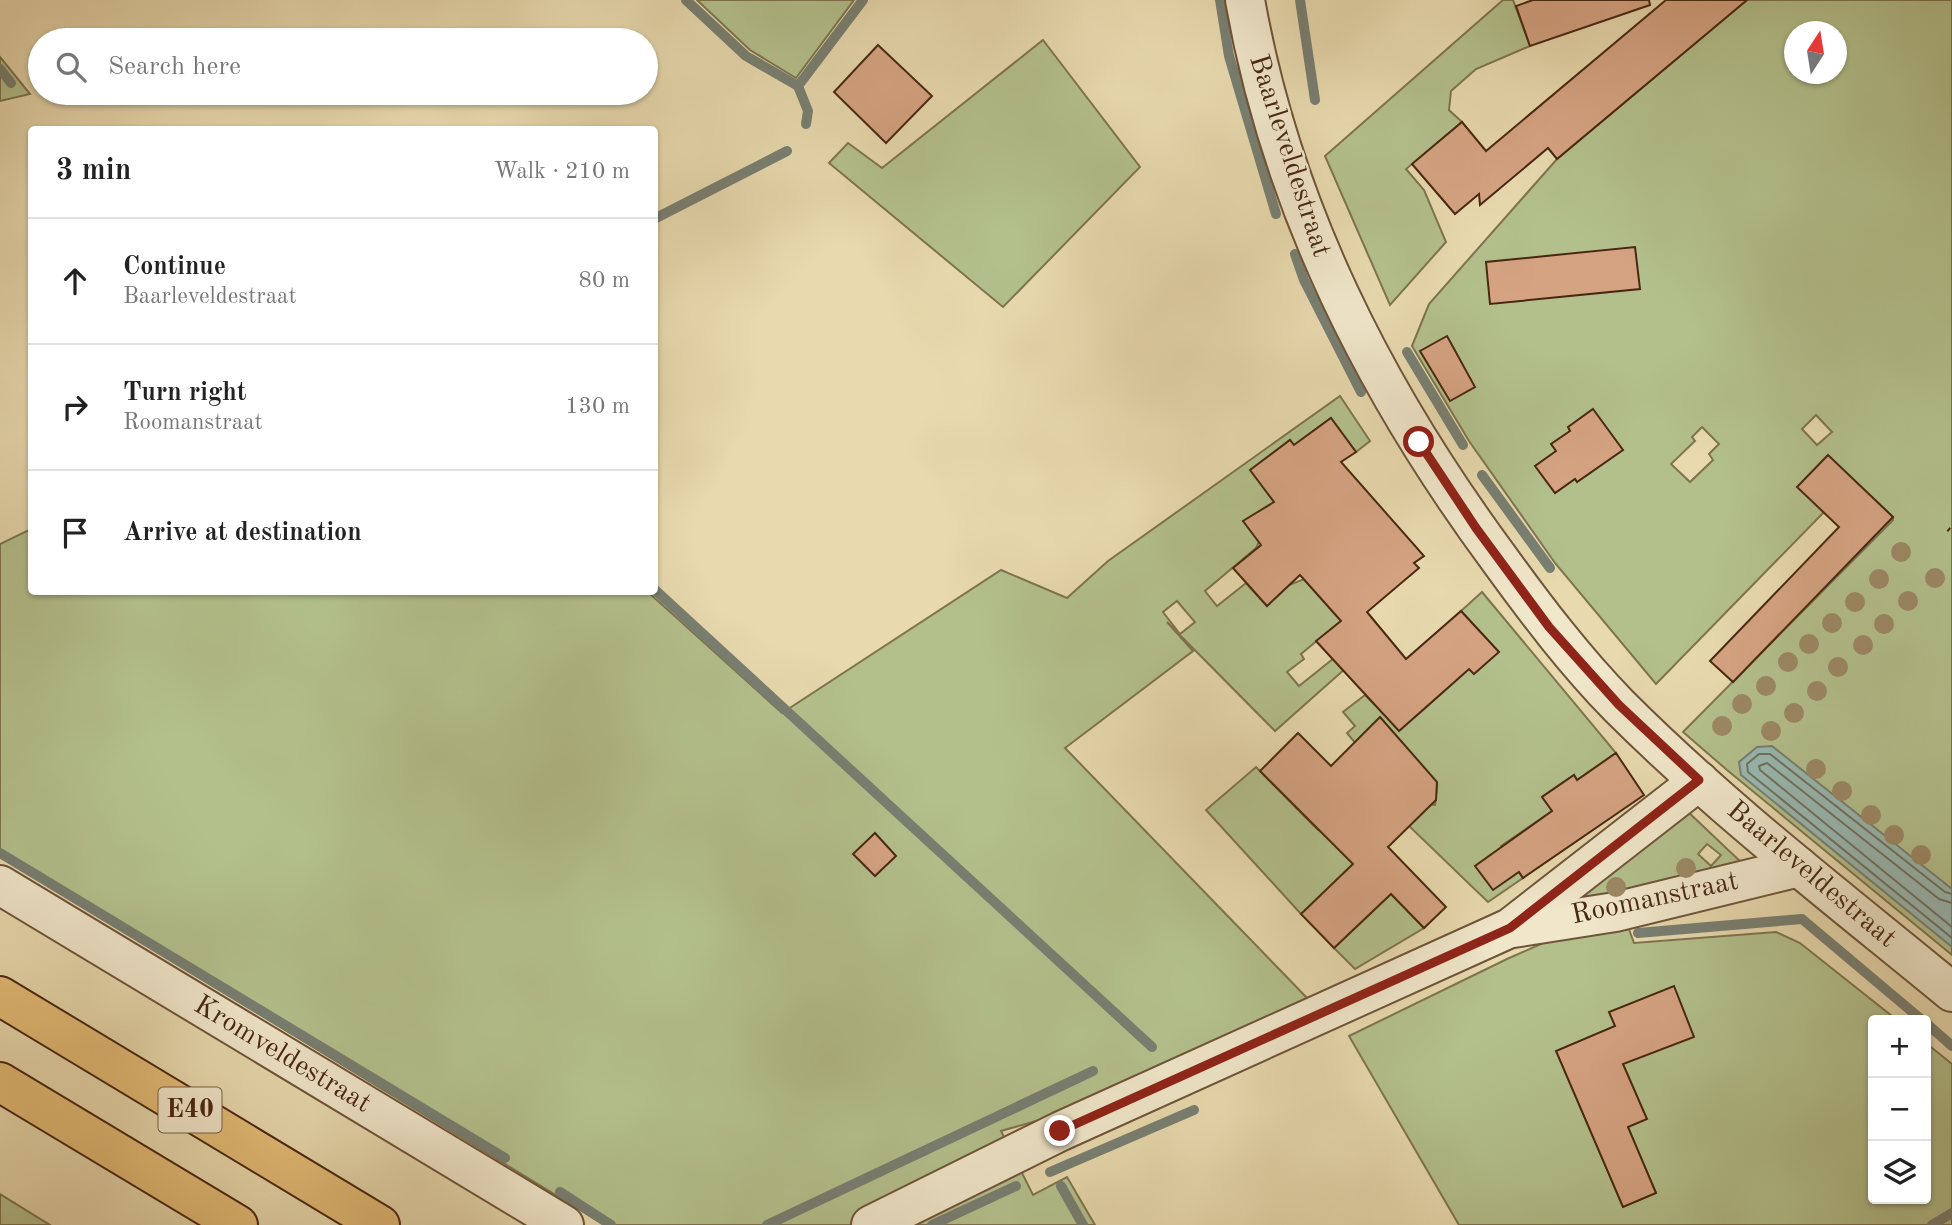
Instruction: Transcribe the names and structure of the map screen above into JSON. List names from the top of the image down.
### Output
{
  "streets": {
    "highway": ["E40"],
    "street": ["Baarleveldestraat", "Roomanstraat", "Kromveldestraat"]
  },
  "crossings": [
    ["Baarleveldestraat", "Roomanstraat"]
  ],
  "north": "top",
  "page": {
    "search": "Search here",
    "heading": ["3 min", "Walk · 210 m"],
    "list": [
      ["Continue", "Baarleveldestraat", "80 m"],
      ["Turn right", "Roomanstraat", "130 m"],
      "Arrive at destination"
    ],
    "map_buttons": ["+", "−"]
  }
}
